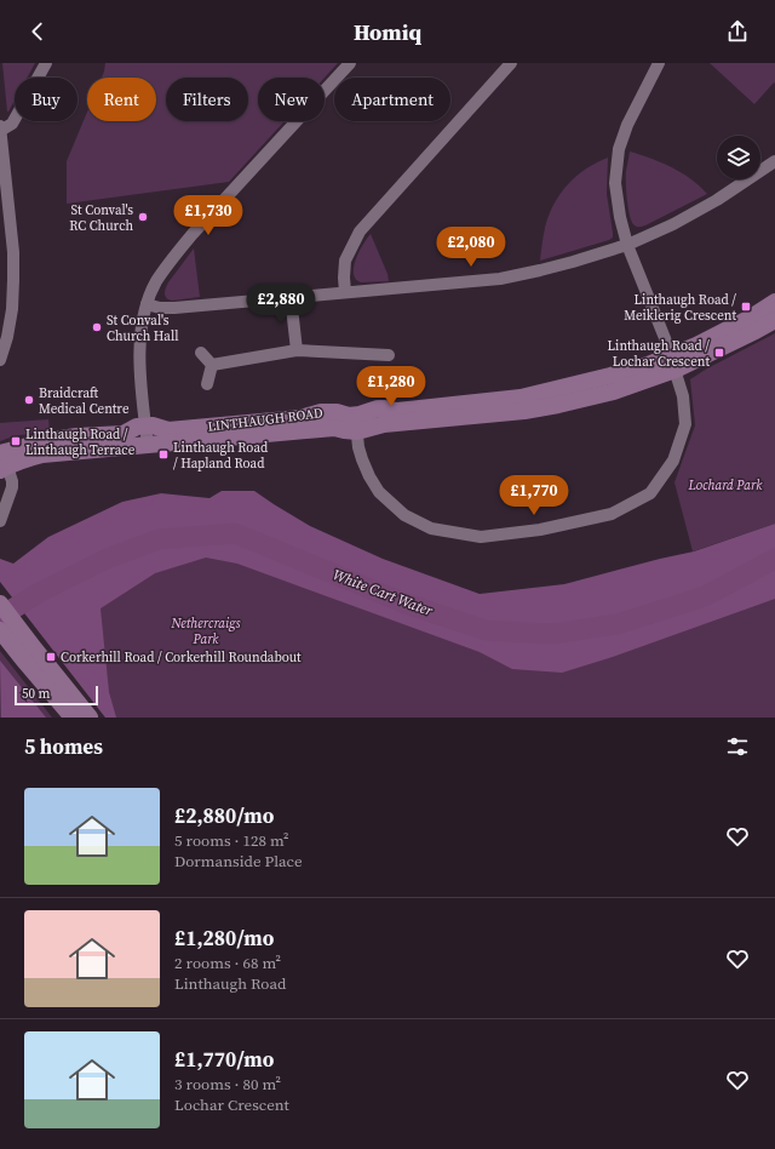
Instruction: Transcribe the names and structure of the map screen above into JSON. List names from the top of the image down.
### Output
{
  "streets": {
    "street": ["LINTHAUGH ROAD"]
  },
  "water": ["White Cart Water"],
  "parks": ["Lochard Park", "Nethercraigs Park"],
  "places": {
    "other": ["St Conval's RC Church", "St Conval's Church Hall", "Braidcraft Medical Centre"],
    "transit": [
      "Linthaugh Road / Meiklerig Crescent",
      "Linthaugh Road / Lochar Crescent",
      "Linthaugh Road / Linthaugh Terrace",
      "Linthaugh Road / Hapland Road",
      "Corkerhill Road / Corkerhill Roundabout"
    ]
  },
  "scale_bar": "50 m",
  "page": {
    "header": "Homiq",
    "chip": [
      "Buy",
      "Rent",
      "Filters",
      "New",
      "Apartment"
    ],
    "price": [
      "£1,730",
      "£2,080",
      "£2,880",
      "£1,280",
      "£1,770"
    ],
    "scale": "50 m",
    "heading": "5 homes",
    "list": [
      {
        "name": "£2,880/mo",
        "note": "5 rooms · 128 m² · Dormanside Place"
      },
      {
        "name": "£1,280/mo",
        "note": "2 rooms · 68 m² · Linthaugh Road"
      },
      {
        "name": "£1,770/mo",
        "note": "3 rooms · 80 m² · Lochar Crescent"
      }
    ]
  }
}
